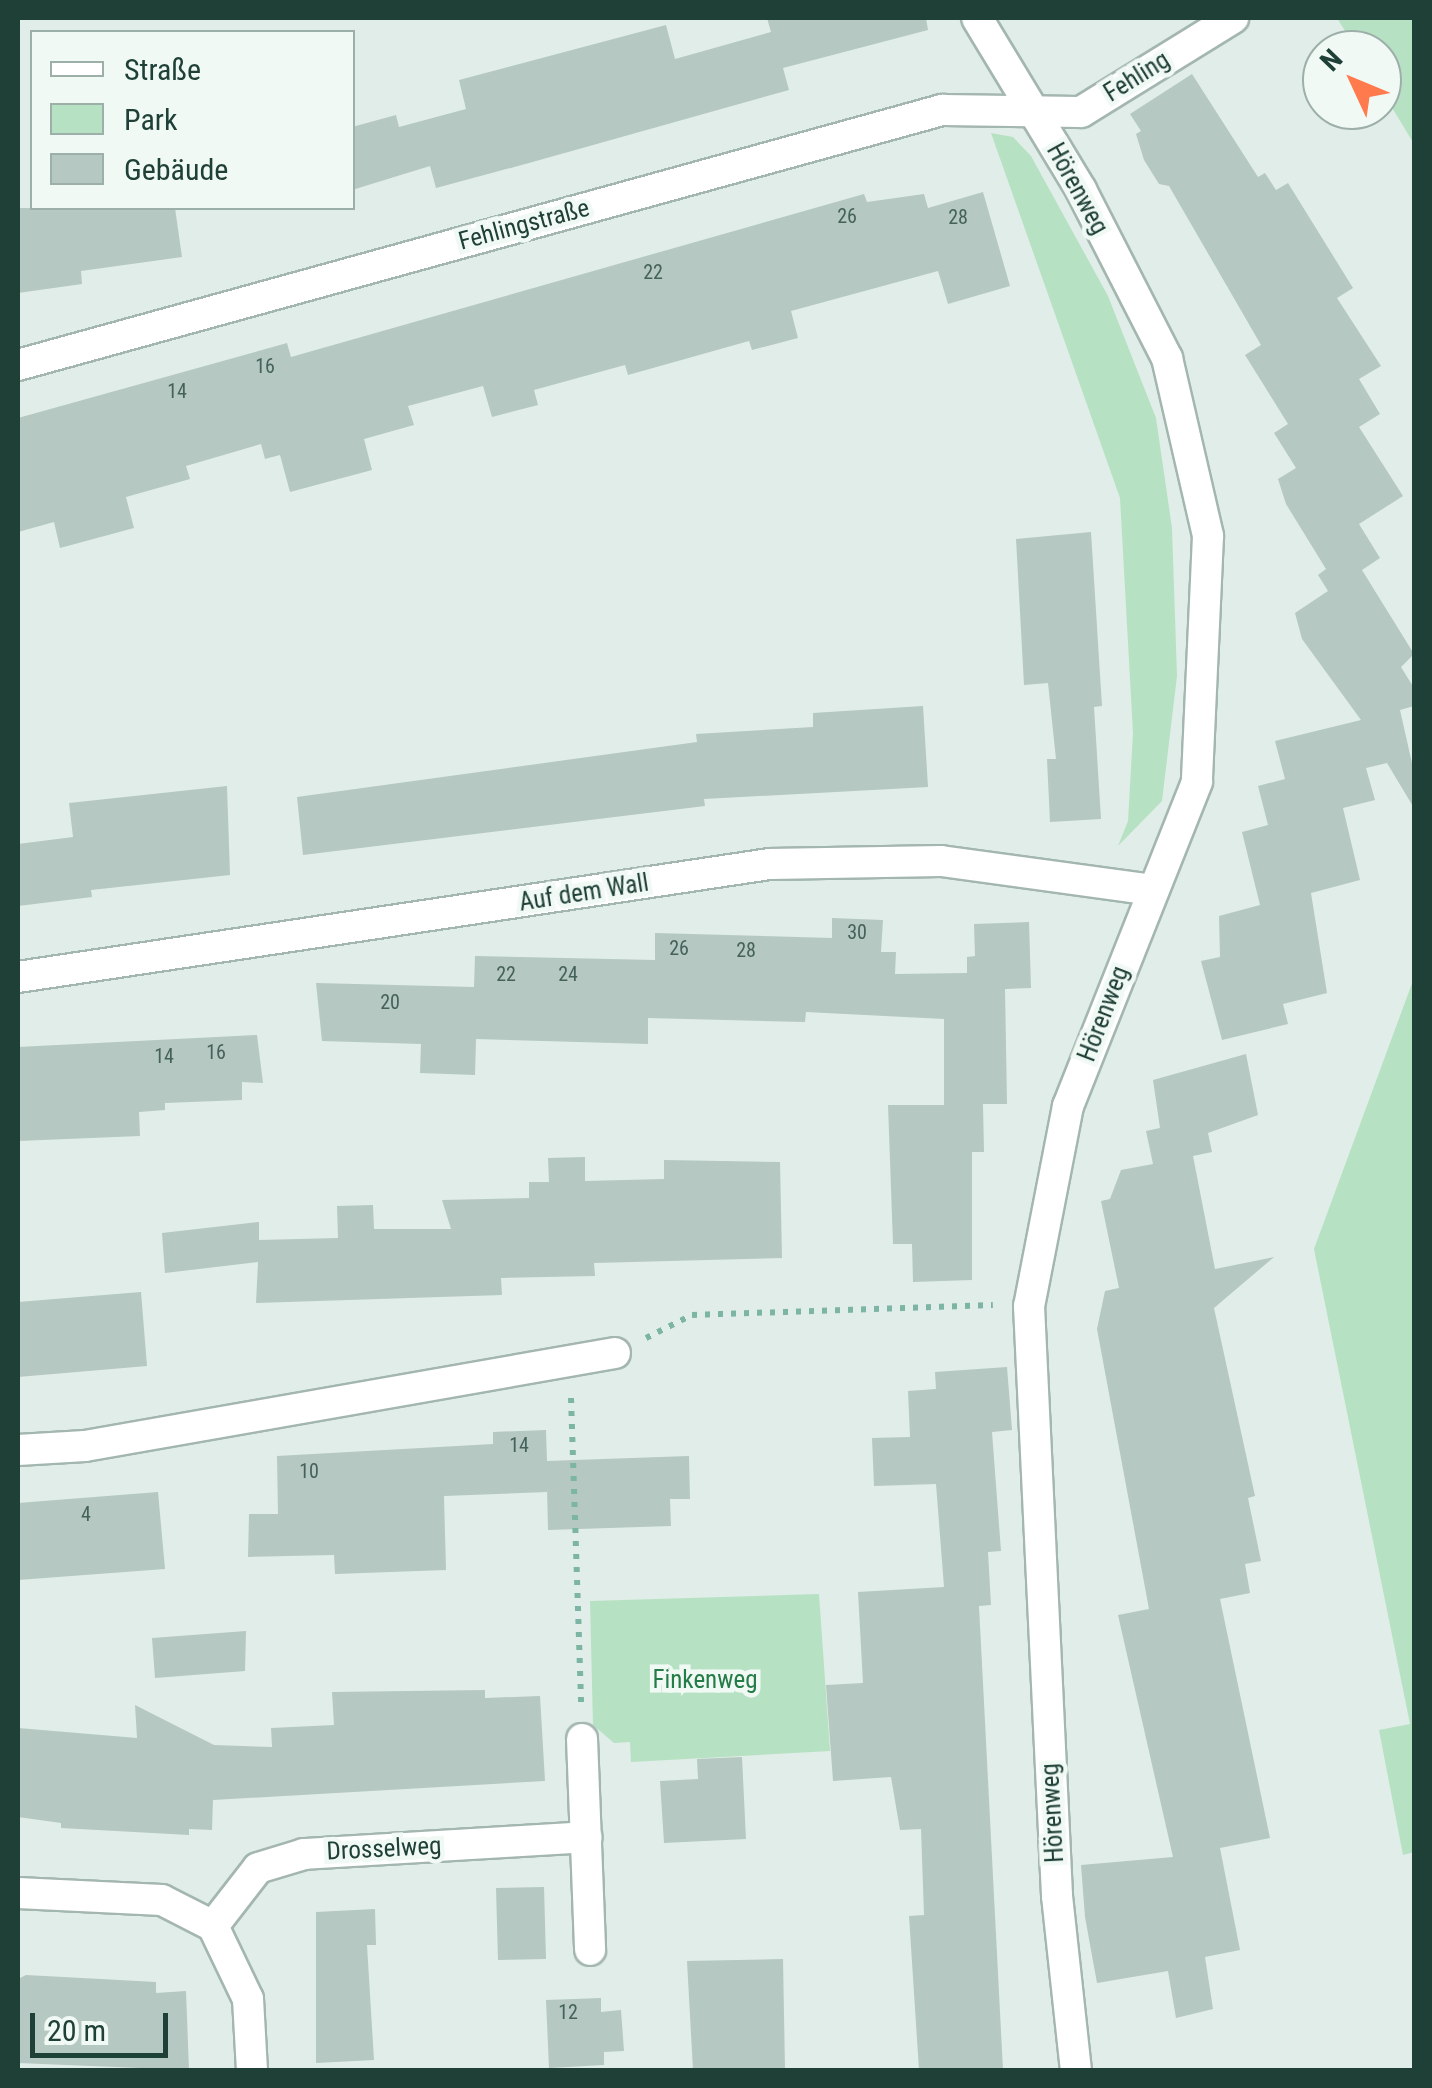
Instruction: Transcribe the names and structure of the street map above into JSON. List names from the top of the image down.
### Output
{
  "streets": {
    "street": [
      "Fehling",
      "Hörenweg",
      "Fehlingstraße",
      "Auf dem Wall",
      "Drosselweg"
    ]
  },
  "crossings": [
    ["Fehling", "Hörenweg"],
    ["Fehling", "Fehlingstraße"],
    ["Hörenweg", "Fehlingstraße"],
    ["Hörenweg", "Auf dem Wall"]
  ],
  "parks": ["Finkenweg"],
  "house_numbers": [
    "26",
    "28",
    "22",
    "16",
    "14",
    "30",
    "26",
    "28",
    "22",
    "24",
    "20",
    "16",
    "14",
    "14",
    "10",
    "4",
    "12"
  ],
  "legend": ["Straße", "Park", "Gebäude"],
  "scale_bar": "20 m",
  "north": "top left"
}
